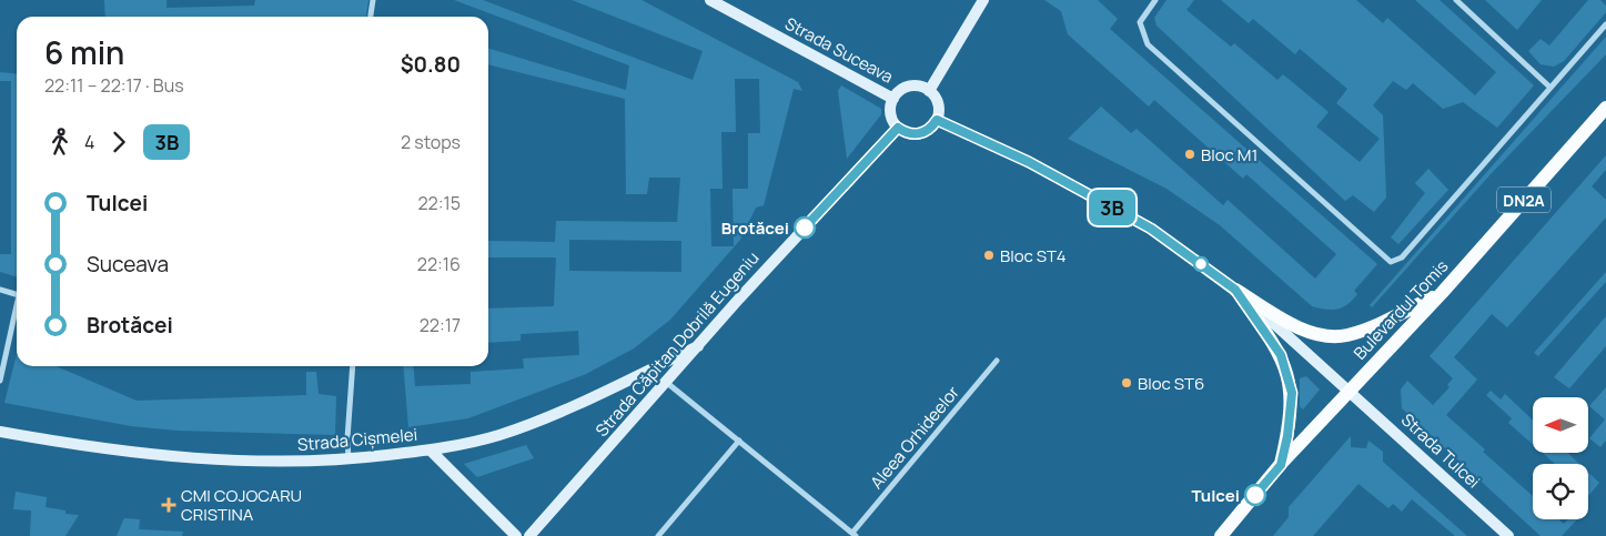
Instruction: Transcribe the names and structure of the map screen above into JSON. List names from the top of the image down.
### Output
{
  "streets": {
    "main road": ["DN2A", "Bulevardul Tomis"],
    "street": [
      "Strada Suceava",
      "Strada Căpitan Dobrilă Eugeniu",
      "Aleea Orhideelor",
      "Strada Cișmelei",
      "Strada Tulcei"
    ]
  },
  "crossings": [
    ["Strada Suceava", "Strada Căpitan Dobrilă Eugeniu"],
    ["Bulevardul Tomis", "Strada Tulcei"],
    ["Strada Căpitan Dobrilă Eugeniu", "Aleea Orhideelor"],
    ["Strada Căpitan Dobrilă Eugeniu", "Strada Cișmelei"]
  ],
  "places": {
    "other": [
      "Bloc M1",
      "Brotăcei",
      "Bloc ST4",
      "Bloc ST6",
      "Tulcei"
    ],
    "health": ["CMI COJOCARU CRISTINA"]
  },
  "lines": ["bus line 3B"],
  "north": "left",
  "page": {
    "on_map": "3B",
    "heading": ["6 min", "22:11 – 22:17 · Bus", "$0.80"],
    "legs": ["4", "3B", "2 stops"],
    "list": [
      {
        "name": "Tulcei",
        "value": "22:15"
      },
      {
        "name": "Suceava",
        "value": "22:16"
      },
      {
        "name": "Brotăcei",
        "value": "22:17"
      }
    ]
  }
}
